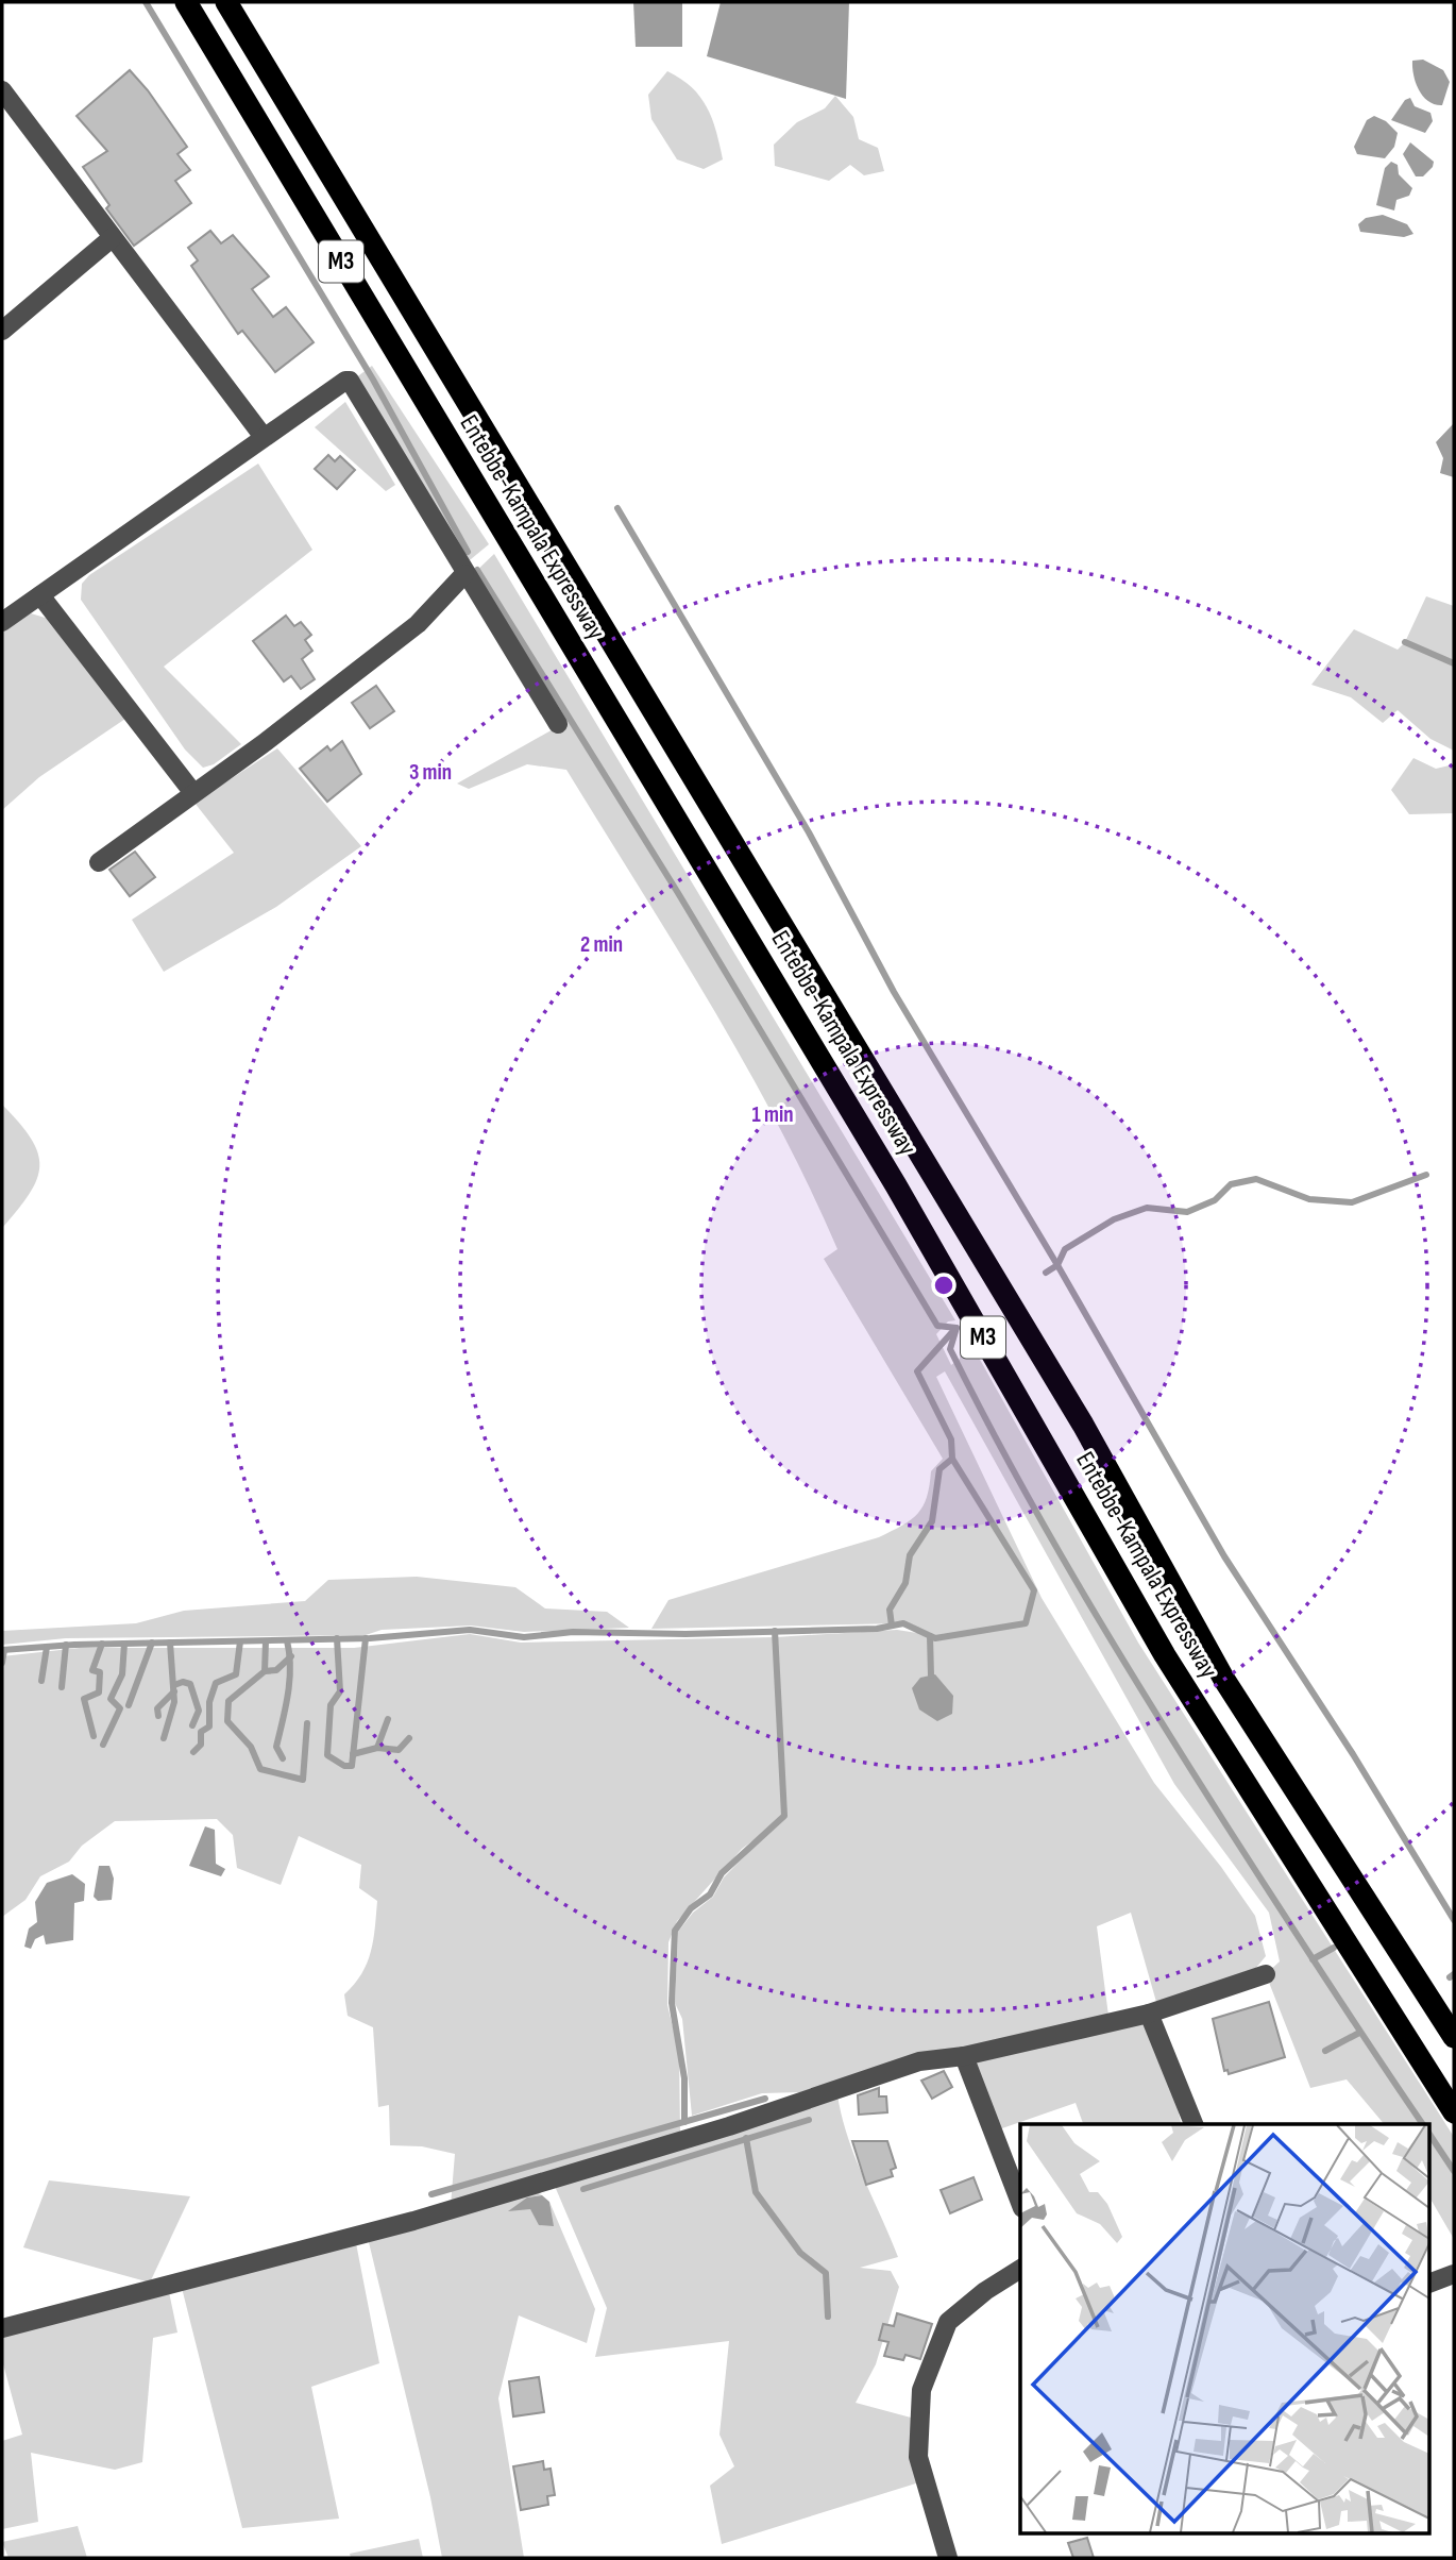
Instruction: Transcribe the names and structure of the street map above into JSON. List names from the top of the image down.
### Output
{
  "streets": {
    "highway": ["M3", "Entebbe-Kampala Expressway"]
  },
  "rings": ["3 min", "2 min", "1 min"]
}
